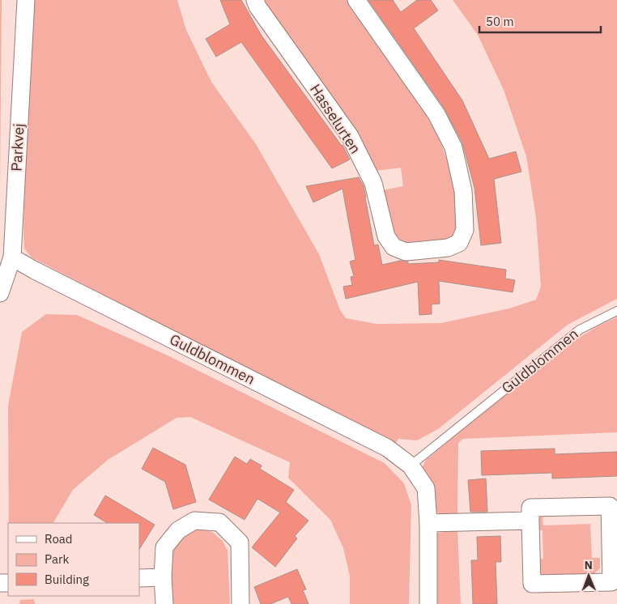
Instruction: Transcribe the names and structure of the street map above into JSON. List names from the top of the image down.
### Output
{
  "streets": {
    "street": ["Hasselurten", "Parkvej", "Guldblommen"]
  },
  "crossings": [
    ["Parkvej", "Guldblommen"]
  ],
  "legend": ["Road", "Park", "Building"],
  "scale_bar": "50 m",
  "north": "top"
}
